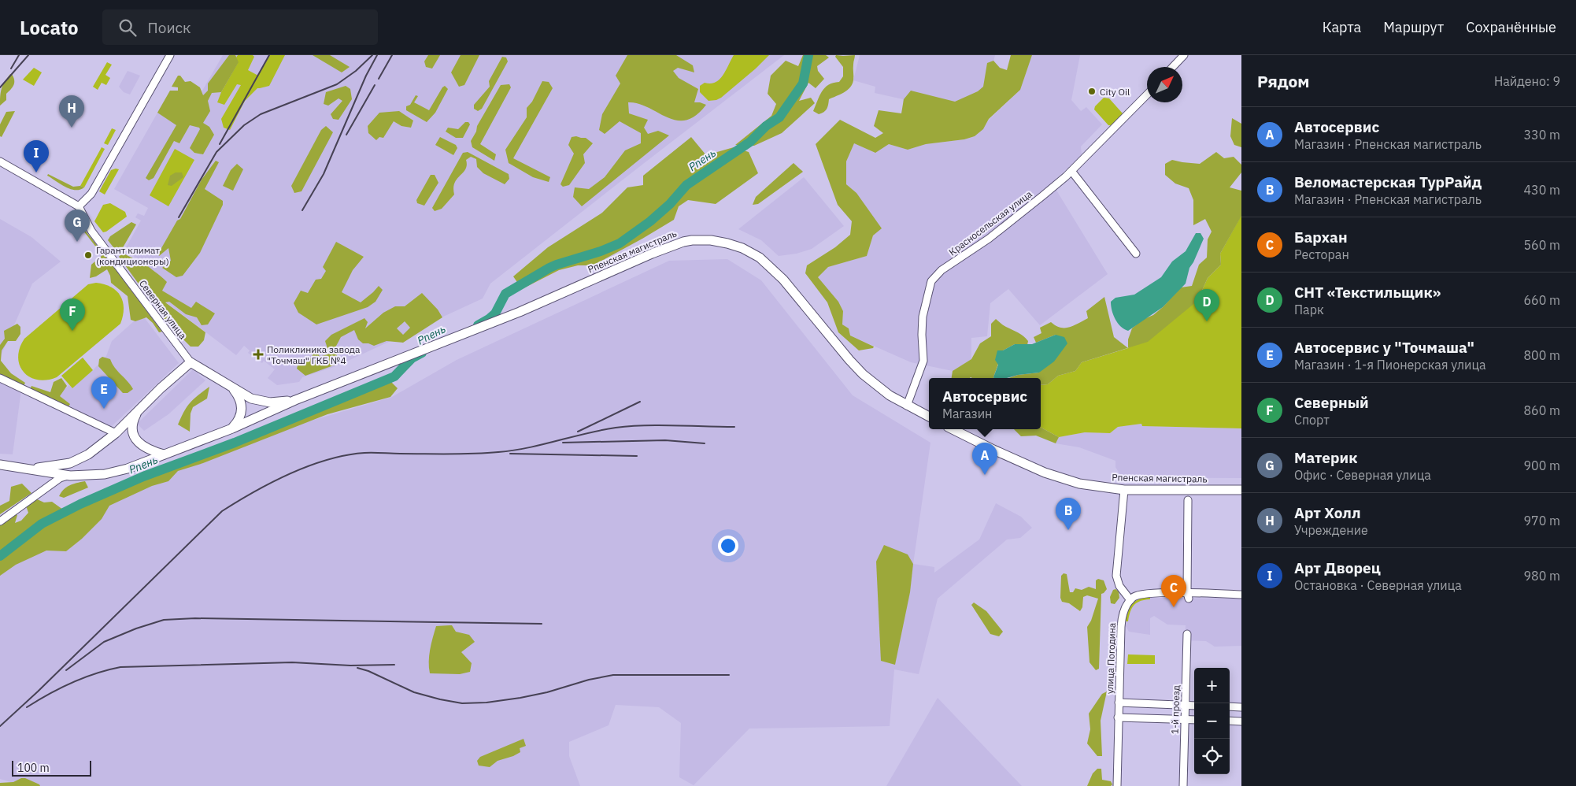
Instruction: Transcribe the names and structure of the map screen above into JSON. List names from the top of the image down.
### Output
{
  "streets": {
    "main road": ["Рпенская магистраль"],
    "street": [
      "Красносельская улица",
      "Северная улица",
      "улица Погодина",
      "1-й проезд"
    ]
  },
  "crossings": [
    ["Красносельская улица", "Рпенская магистраль"],
    ["Рпенская магистраль", "Северная улица"]
  ],
  "water": ["Рпень"],
  "places": {
    "other": ["City Oil", "Гарант климат (кондиционеры)"],
    "health": ["Поликлиника завода \"Точмаш\" ГКБ №4"]
  },
  "scale_bar": "100 m",
  "north": "top right",
  "page": {
    "header": "Locato",
    "search": "Поиск",
    "nav": ["Карта", "Маршрут", "Сохранённые"],
    "heading": ["Рядом", "Найдено: 9"],
    "pins": [
      "H",
      "I",
      "G",
      "D",
      "F",
      "E",
      "A",
      "B",
      "C"
    ],
    "list": [
      {
        "mark": "A",
        "name": "Автосервис",
        "note": "Магазин · Рпенская магистраль",
        "value": "330 m"
      },
      {
        "mark": "B",
        "name": "Веломастерская ТурРайд",
        "note": "Магазин · Рпенская магистраль",
        "value": "430 m"
      },
      {
        "mark": "C",
        "name": "Бархан",
        "note": "Ресторан",
        "value": "560 m"
      },
      {
        "mark": "D",
        "name": "СНТ «Текстильщик»",
        "note": "Парк",
        "value": "660 m"
      },
      {
        "mark": "E",
        "name": "Автосервис у \"Точмаша\"",
        "note": "Магазин · 1-я Пионерская улица",
        "value": "800 m"
      },
      {
        "mark": "F",
        "name": "Северный",
        "note": "Спорт",
        "value": "860 m"
      },
      {
        "mark": "G",
        "name": "Материк",
        "note": "Офис · Северная улица",
        "value": "900 m"
      },
      {
        "mark": "H",
        "name": "Арт Холл",
        "note": "Учреждение",
        "value": "970 m"
      },
      {
        "mark": "I",
        "name": "Арт Дворец",
        "note": "Остановка · Северная улица",
        "value": "980 m"
      }
    ],
    "popup": ["Автосервис", "Магазин"],
    "map_buttons": ["+", "−"],
    "scale": "100 m"
  }
}
